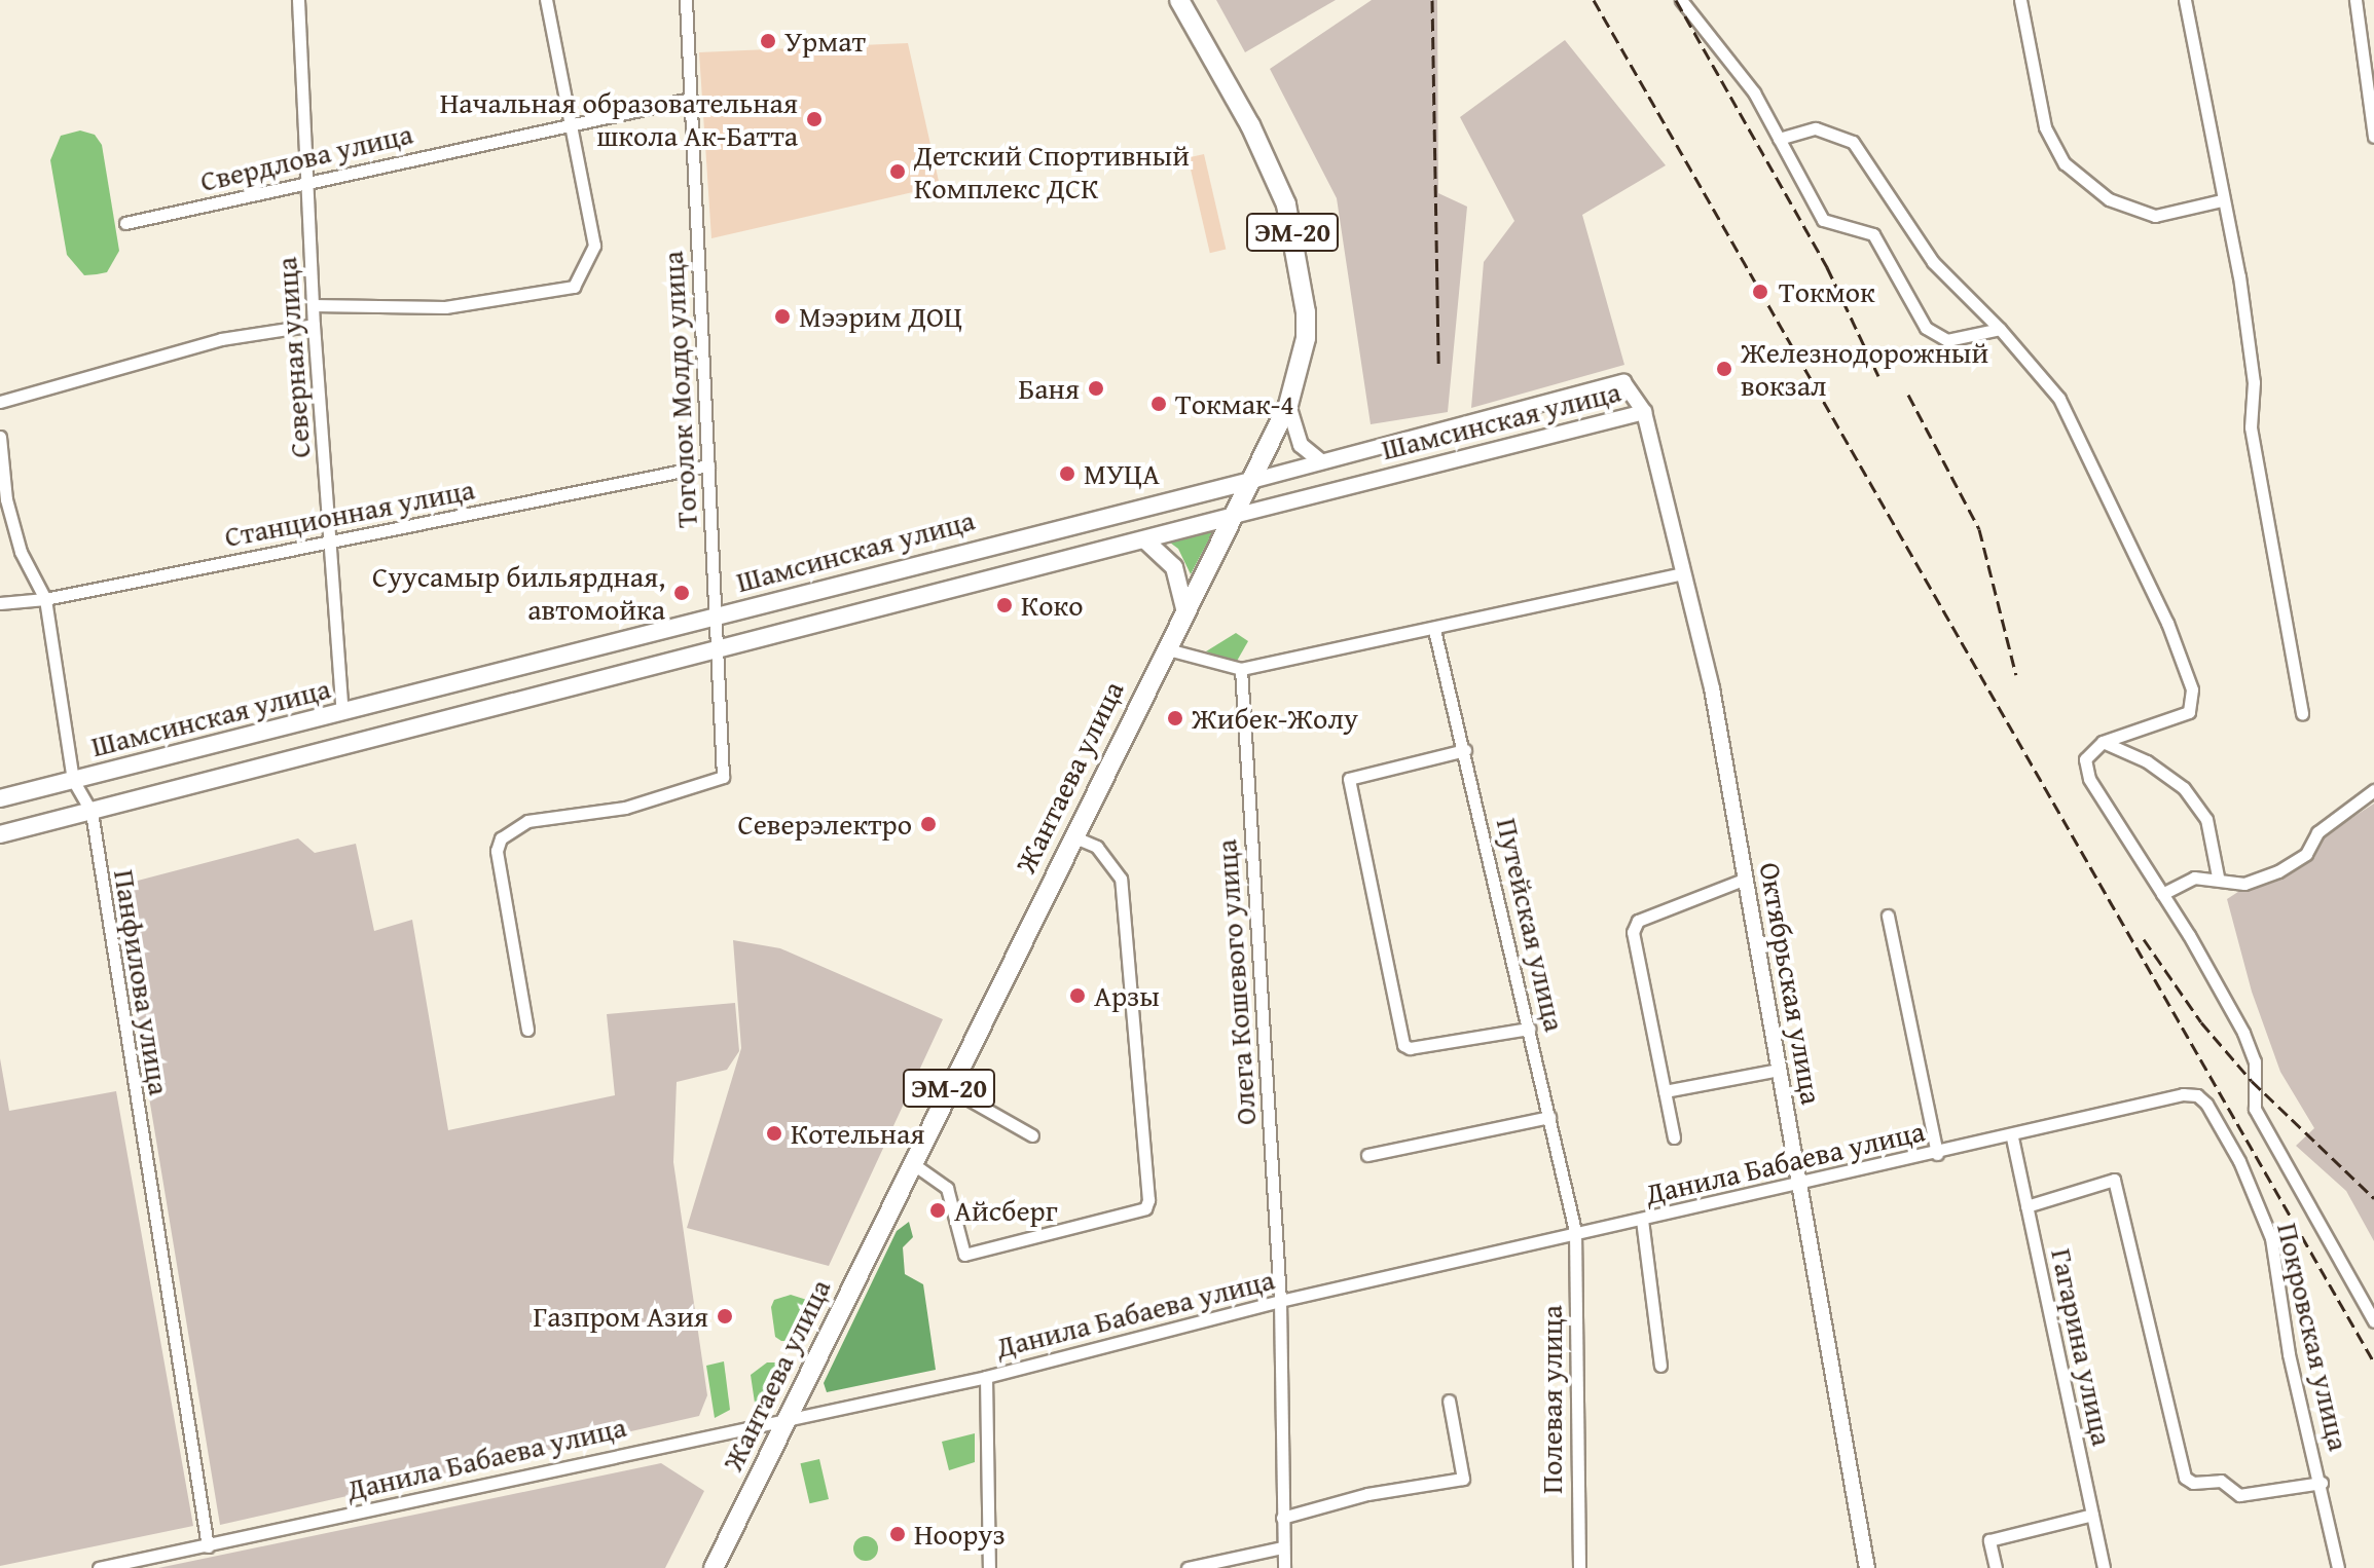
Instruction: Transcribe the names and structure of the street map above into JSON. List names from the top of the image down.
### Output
{
  "streets": {
    "main road": ["ЭМ-20", "Шамсинская улица", "Жантаева улица"],
    "street": [
      "Свердлова улица",
      "Северная улица",
      "Тоголок Молдо улица",
      "Станционная улица",
      "Путейская улица",
      "Панфилова улица",
      "Олега Кошевого улица",
      "Октябрьская улица",
      "Данила Бабаева улица",
      "Покровская улица",
      "Гагарина улица",
      "Полевая улица"
    ]
  },
  "crossings": [
    ["Свердлова улица", "Северная улица"],
    ["Свердлова улица", "Тоголок Молдо улица"],
    ["Северная улица", "Шамсинская улица"],
    ["Северная улица", "Станционная улица"],
    ["Тоголок Молдо улица", "Шамсинская улица"],
    ["Тоголок Молдо улица", "Станционная улица"],
    ["Шамсинская улица", "Жантаева улица"],
    ["Шамсинская улица", "Панфилова улица"],
    ["Шамсинская улица", "Октябрьская улица"],
    ["Станционная улица", "Панфилова улица"],
    ["Жантаева улица", "Данила Бабаева улица"],
    ["Путейская улица", "Данила Бабаева улица"],
    ["Путейская улица", "Полевая улица"],
    ["Панфилова улица", "Данила Бабаева улица"],
    ["Олега Кошевого улица", "Данила Бабаева улица"],
    ["Октябрьская улица", "Данила Бабаева улица"],
    ["Данила Бабаева улица", "Покровская улица"],
    ["Данила Бабаева улица", "Гагарина улица"],
    ["Данила Бабаева улица", "Полевая улица"]
  ],
  "places": [
    "Урмат",
    "Начальная образовательная школа Ак-Батта",
    "Детский Спортивный Комплекс ДСК",
    "Токмок",
    "Мээрим ДОЦ",
    "Железнодорожный вокзал",
    "Баня",
    "Токмак-4",
    "МУЦА",
    "Суусамыр бильярдная, автомойка",
    "Коко",
    "Жибек-Жолу",
    "Северэлектро",
    "Арзы",
    "Котельная",
    "Айсберг",
    "Газпром Азия",
    "Нооруз"
  ]
}
